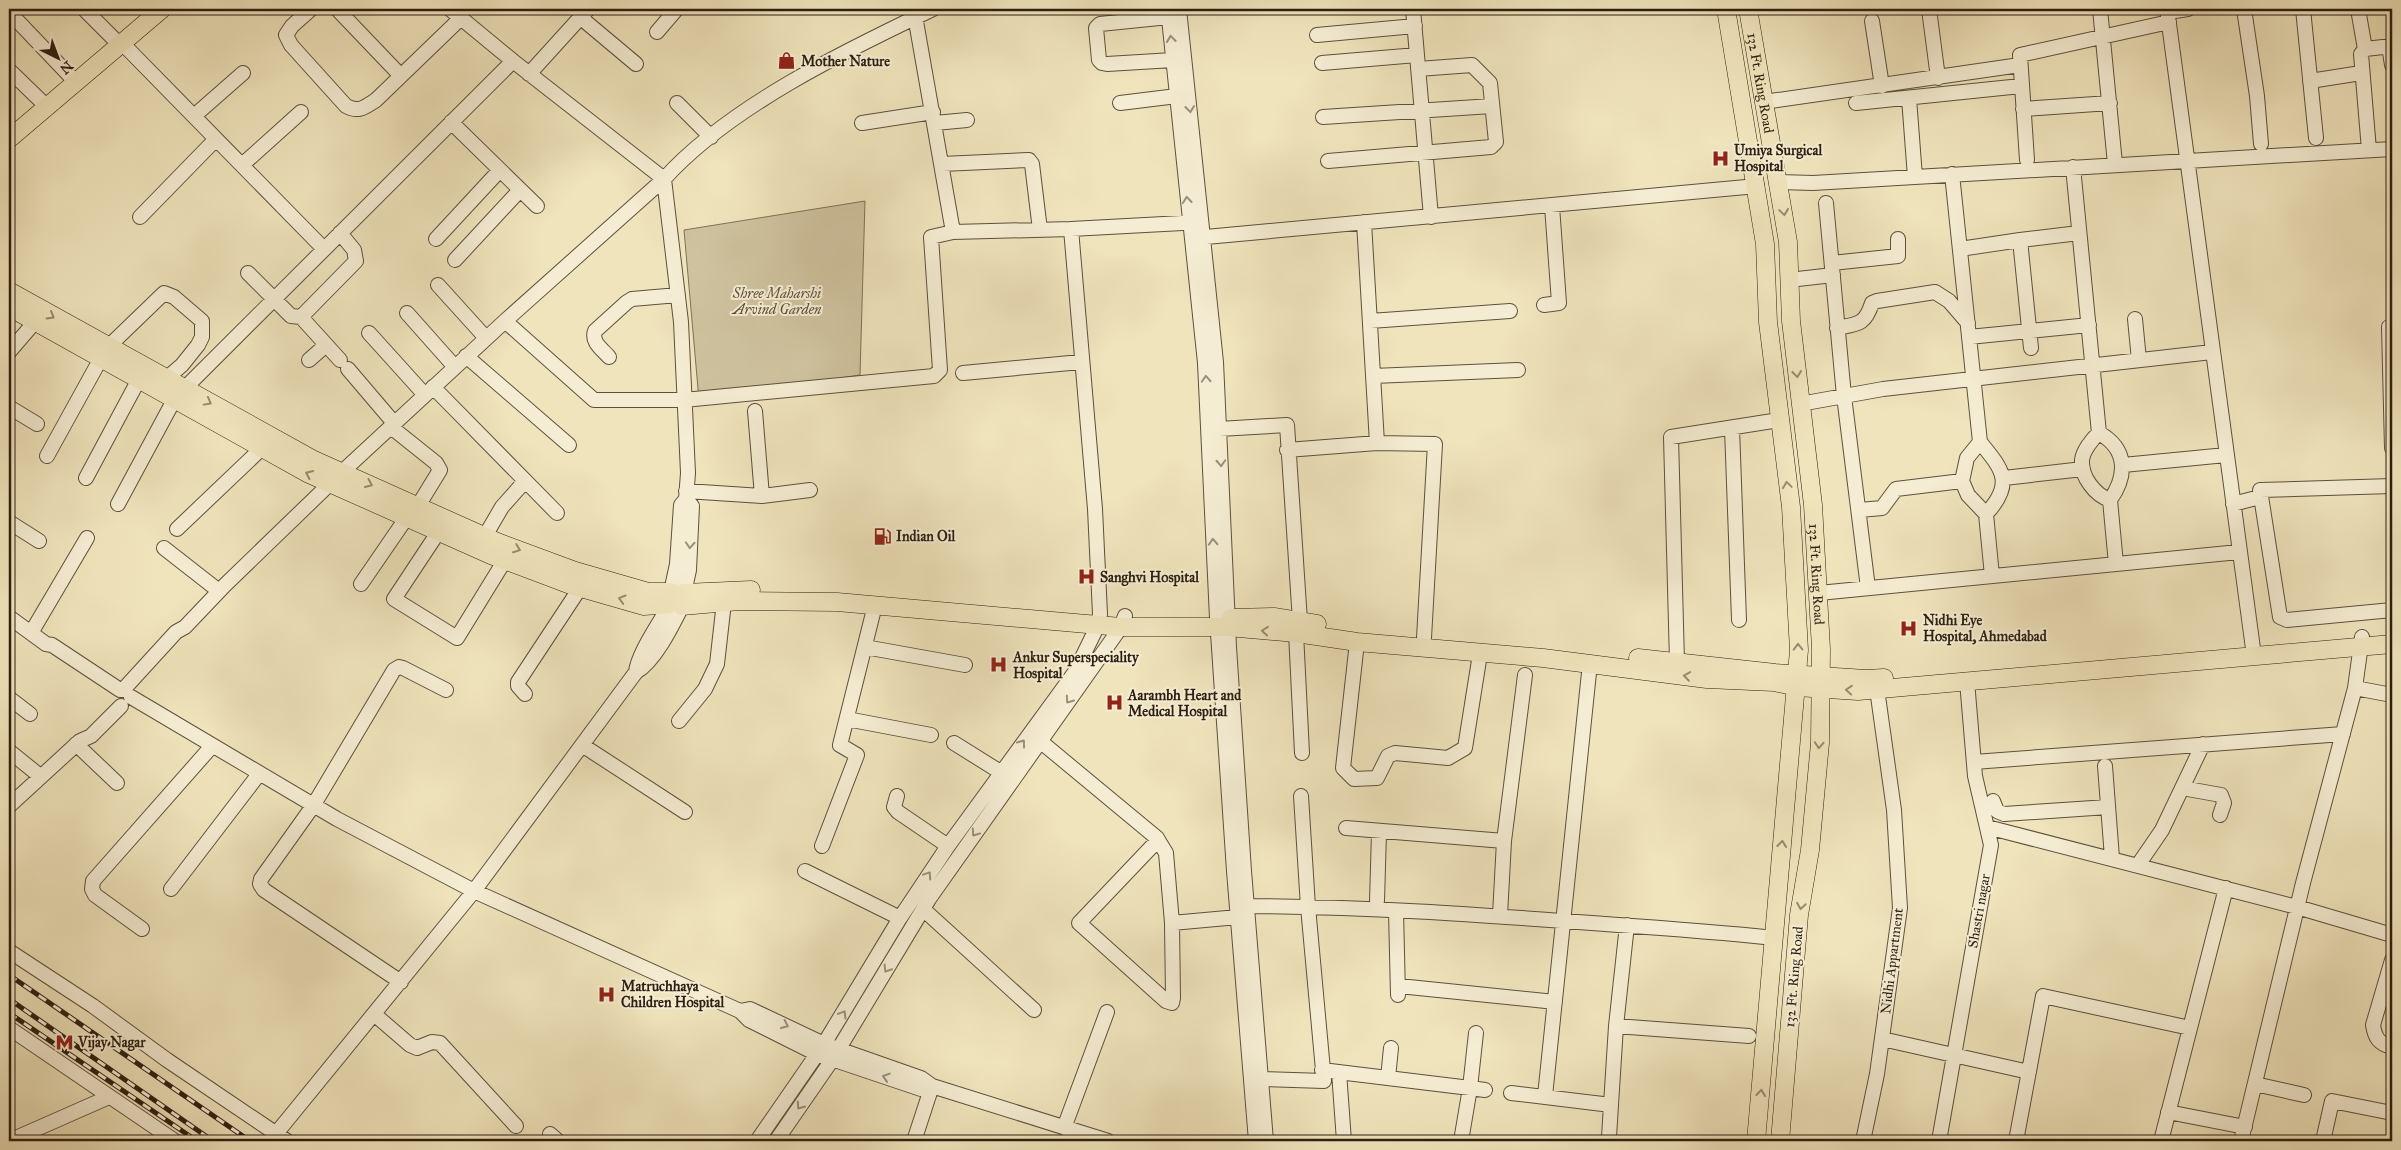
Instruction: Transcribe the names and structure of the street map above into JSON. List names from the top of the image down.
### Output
{
  "streets": {
    "main road": ["132 Ft. Ring Road"],
    "street": ["Shastri nagar", "Nidhi Appartment"]
  },
  "parks": ["Shree Maharshi Arvind Garden"],
  "places": {
    "shop": ["Mother Nature"],
    "hospital": [
      "Umiya Surgical Hospital",
      "Sanghvi Hospital",
      "Nidhi Eye Hospital, Ahmedabad",
      "Ankur Superspeciality Hospital",
      "Aarambh Heart and Medical Hospital",
      "Matruchhaya Children Hospital"
    ],
    "fuel station": ["Indian Oil"],
    "metro station": ["Vijay Nagar"]
  },
  "north": "bottom right"
}
